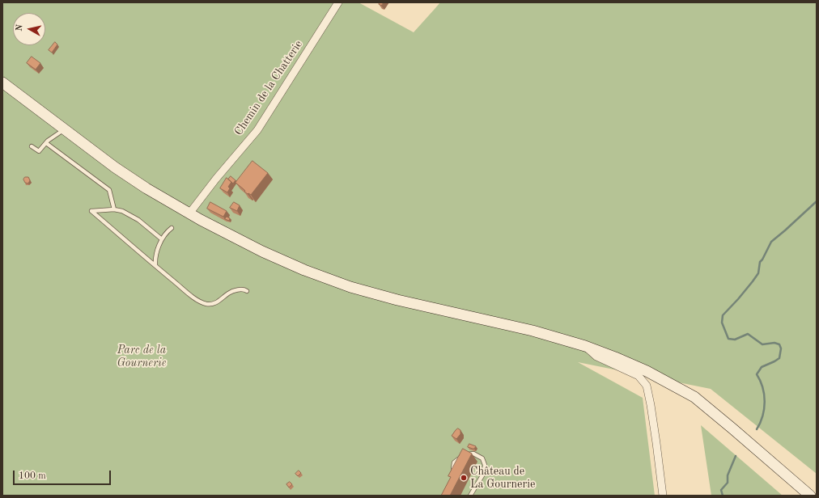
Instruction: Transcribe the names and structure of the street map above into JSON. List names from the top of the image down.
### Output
{
  "streets": {
    "street": ["Chemin de la Chatterie"]
  },
  "parks": ["Parc de la Gournerie"],
  "places": ["Château de La Gournerie"],
  "scale_bar": "100 m",
  "north": "left"
}
